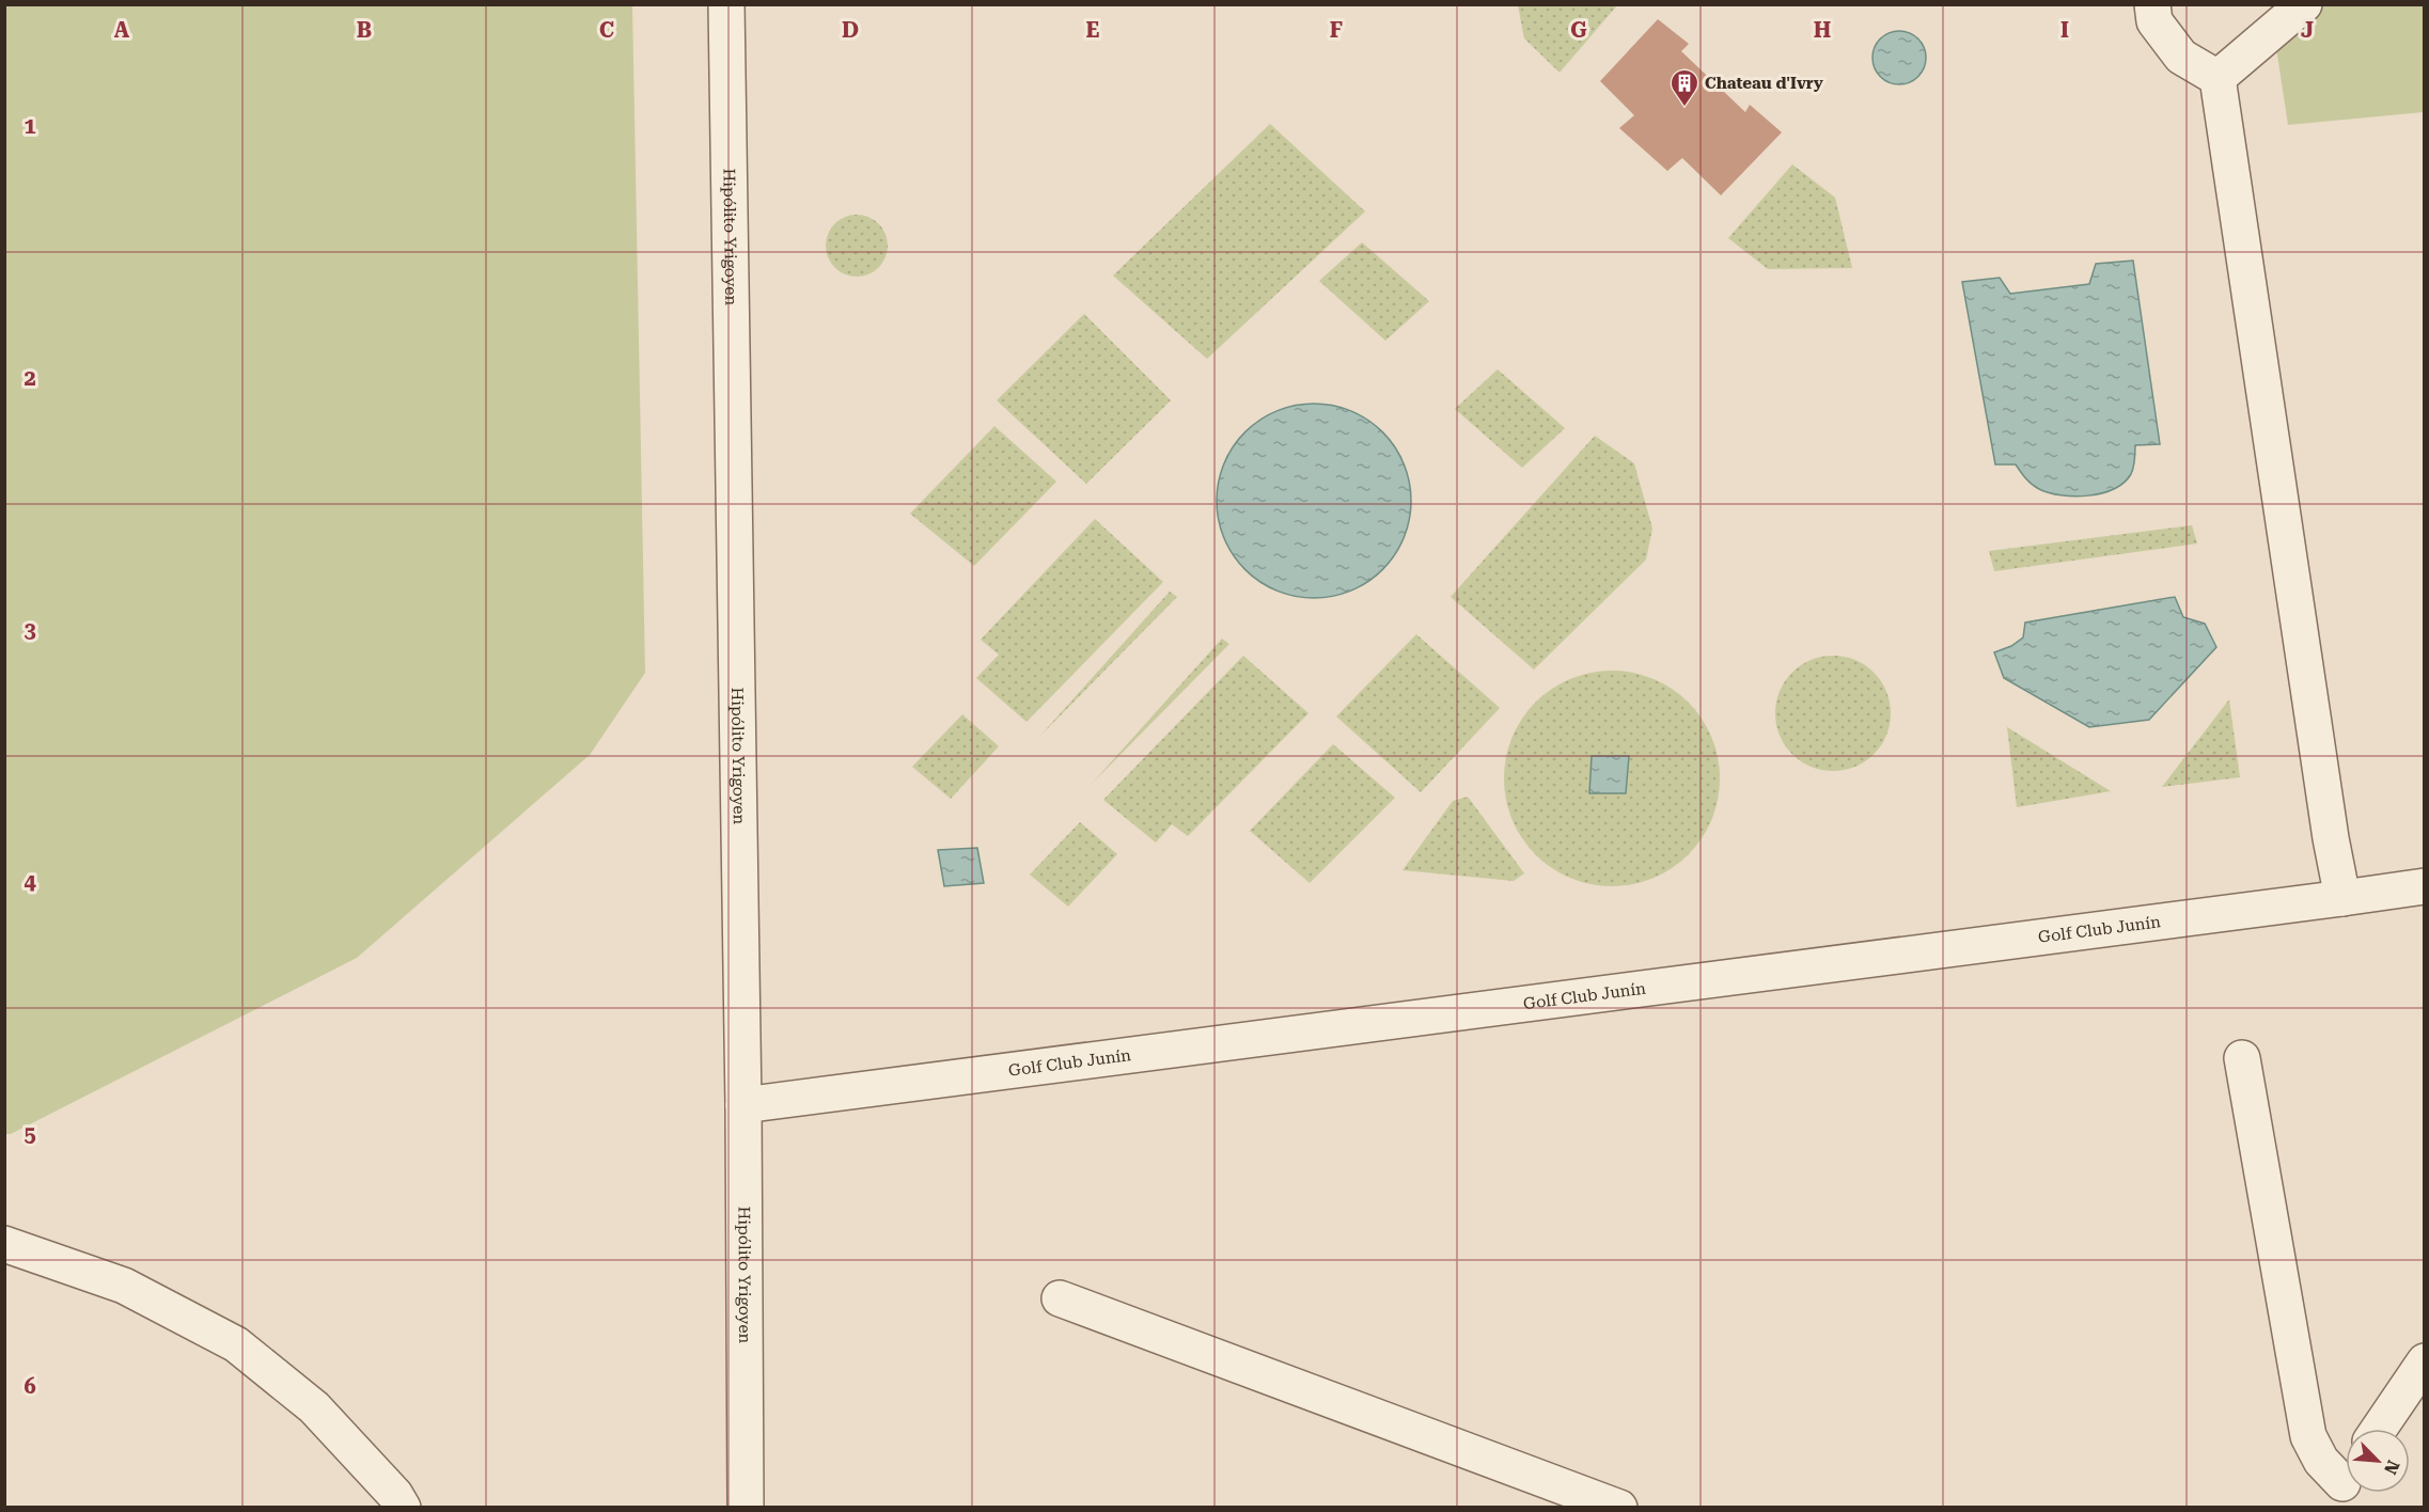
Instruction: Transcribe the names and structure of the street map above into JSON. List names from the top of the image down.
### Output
{
  "streets": {
    "street": ["Hipólito Yrigoyen", "Golf Club Junín"]
  },
  "crossings": [
    ["Hipólito Yrigoyen", "Golf Club Junín"]
  ],
  "places": {
    "building": ["Chateau d'Ivry"]
  },
  "north": "bottom right",
  "grid": {
    "columns": [
      "A",
      "B",
      "C",
      "D",
      "E",
      "F",
      "G",
      "H",
      "I",
      "J"
    ],
    "rows": [
      "1",
      "2",
      "3",
      "4",
      "5",
      "6"
    ]
  }
}
